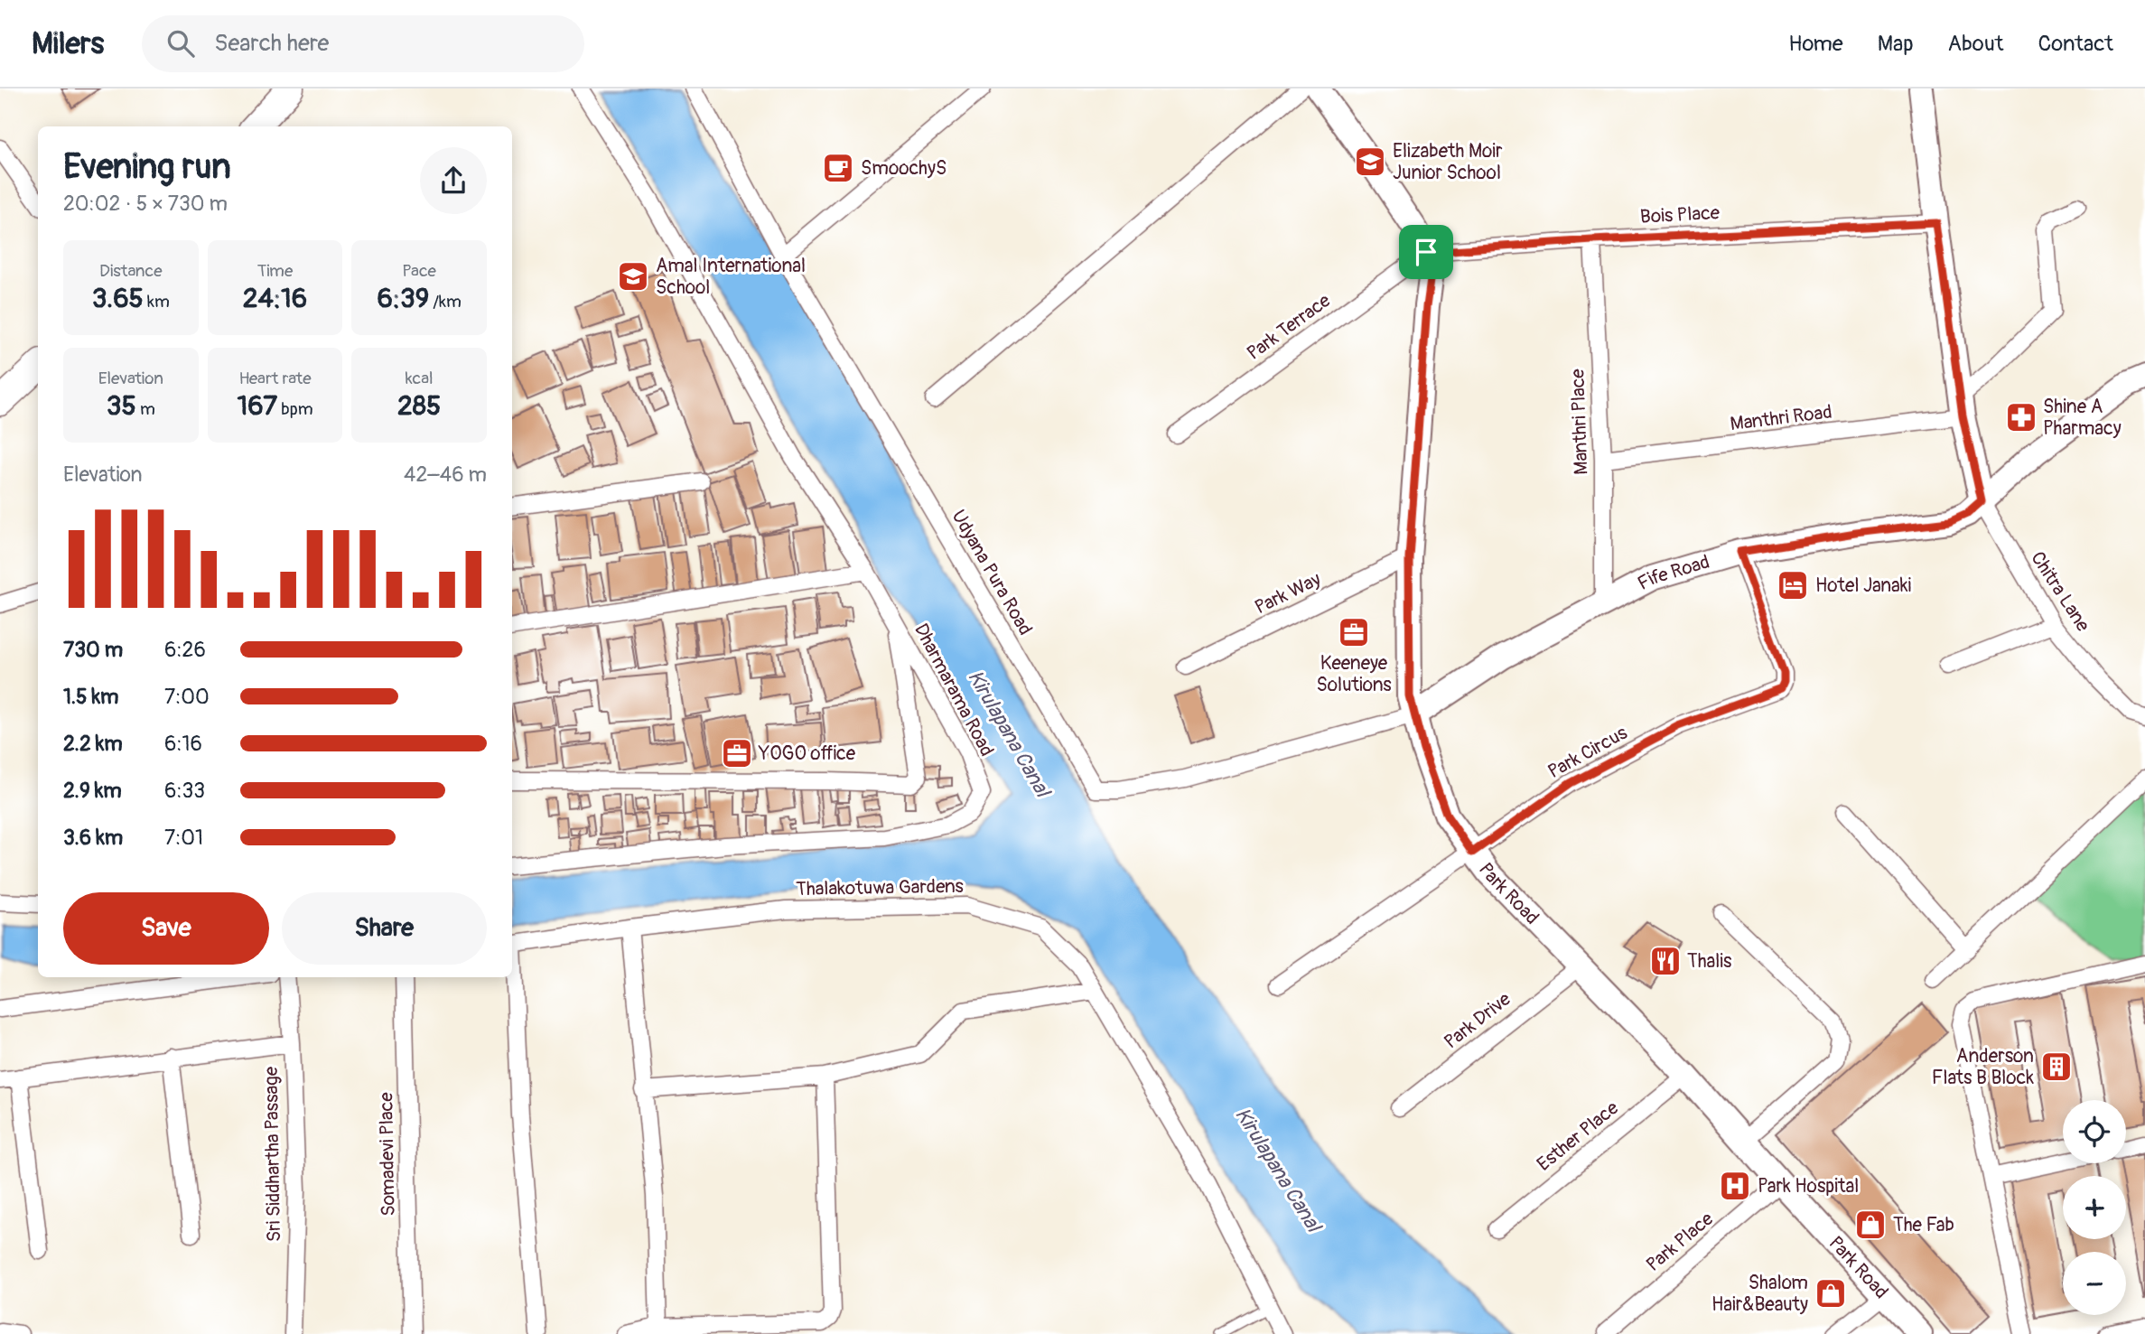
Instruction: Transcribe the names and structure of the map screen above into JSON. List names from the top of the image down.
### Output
{
  "streets": {
    "main road": ["Fife Road", "Park Road"],
    "street": [
      "Bois Place",
      "Park Terrace",
      "Manthri Road",
      "Manthri Place",
      "Udyana Pura Road",
      "Chitra Lane",
      "Park Way",
      "Dharmarama Road",
      "Park Circus",
      "Thalakotuwa Gardens",
      "Park Drive",
      "Esther Place",
      "Sri Siddhartha Passage",
      "Somadevi Place",
      "Park Place"
    ]
  },
  "crossings": [
    ["Bois Place", "Park Terrace"],
    ["Bois Place", "Manthri Place"],
    ["Bois Place", "Park Road"],
    ["Park Terrace", "Park Road"],
    ["Manthri Road", "Manthri Place"],
    ["Manthri Place", "Fife Road"],
    ["Udyana Pura Road", "Fife Road"],
    ["Udyana Pura Road", "Park Road"],
    ["Fife Road", "Chitra Lane"],
    ["Fife Road", "Park Circus"],
    ["Fife Road", "Park Road"],
    ["Park Way", "Park Road"],
    ["Park Circus", "Park Road"],
    ["Park Road", "Park Drive"],
    ["Park Road", "Esther Place"],
    ["Park Road", "Park Place"]
  ],
  "water": ["Kirulapana Canal"],
  "places": {
    "school or university": ["Elizabeth Moir Junior School", "Amal International School"],
    "cafe": ["SmoochyS"],
    "pharmacy": ["Shine A Pharmacy"],
    "hotel": ["Hotel Janaki"],
    "office": ["Keeneye Solutions", "YOGO office"],
    "restaurant": ["Thalis"],
    "building": ["Anderson Flats B Block"],
    "hospital": ["Park Hospital"],
    "shop": ["The Fab", "Shalom Hair&Beauty"]
  },
  "page": {
    "header": "Milers",
    "search": "Search here",
    "nav": [
      "Home",
      "Map",
      "About",
      "Contact"
    ],
    "heading": ["Evening run", "20:02 · 5 × 730 m"],
    "stats": [
      ["Distance", "3.65 km"],
      ["Time", "24:16"],
      ["Pace", "6:39 /km"],
      ["Elevation", "35 m"],
      ["Heart rate", "167 bpm"],
      ["kcal", "285"]
    ],
    "chart": ["Elevation", "42–46 m"],
    "list": [
      {
        "name": "730 m",
        "note": "6:26"
      },
      {
        "name": "1.5 km",
        "note": "7:00"
      },
      {
        "name": "2.2 km",
        "note": "6:16"
      },
      {
        "name": "2.9 km",
        "note": "6:33"
      },
      {
        "name": "3.6 km",
        "note": "7:01"
      }
    ],
    "buttons": ["Save", "Share"],
    "map_buttons": ["+", "−"]
  }
}
